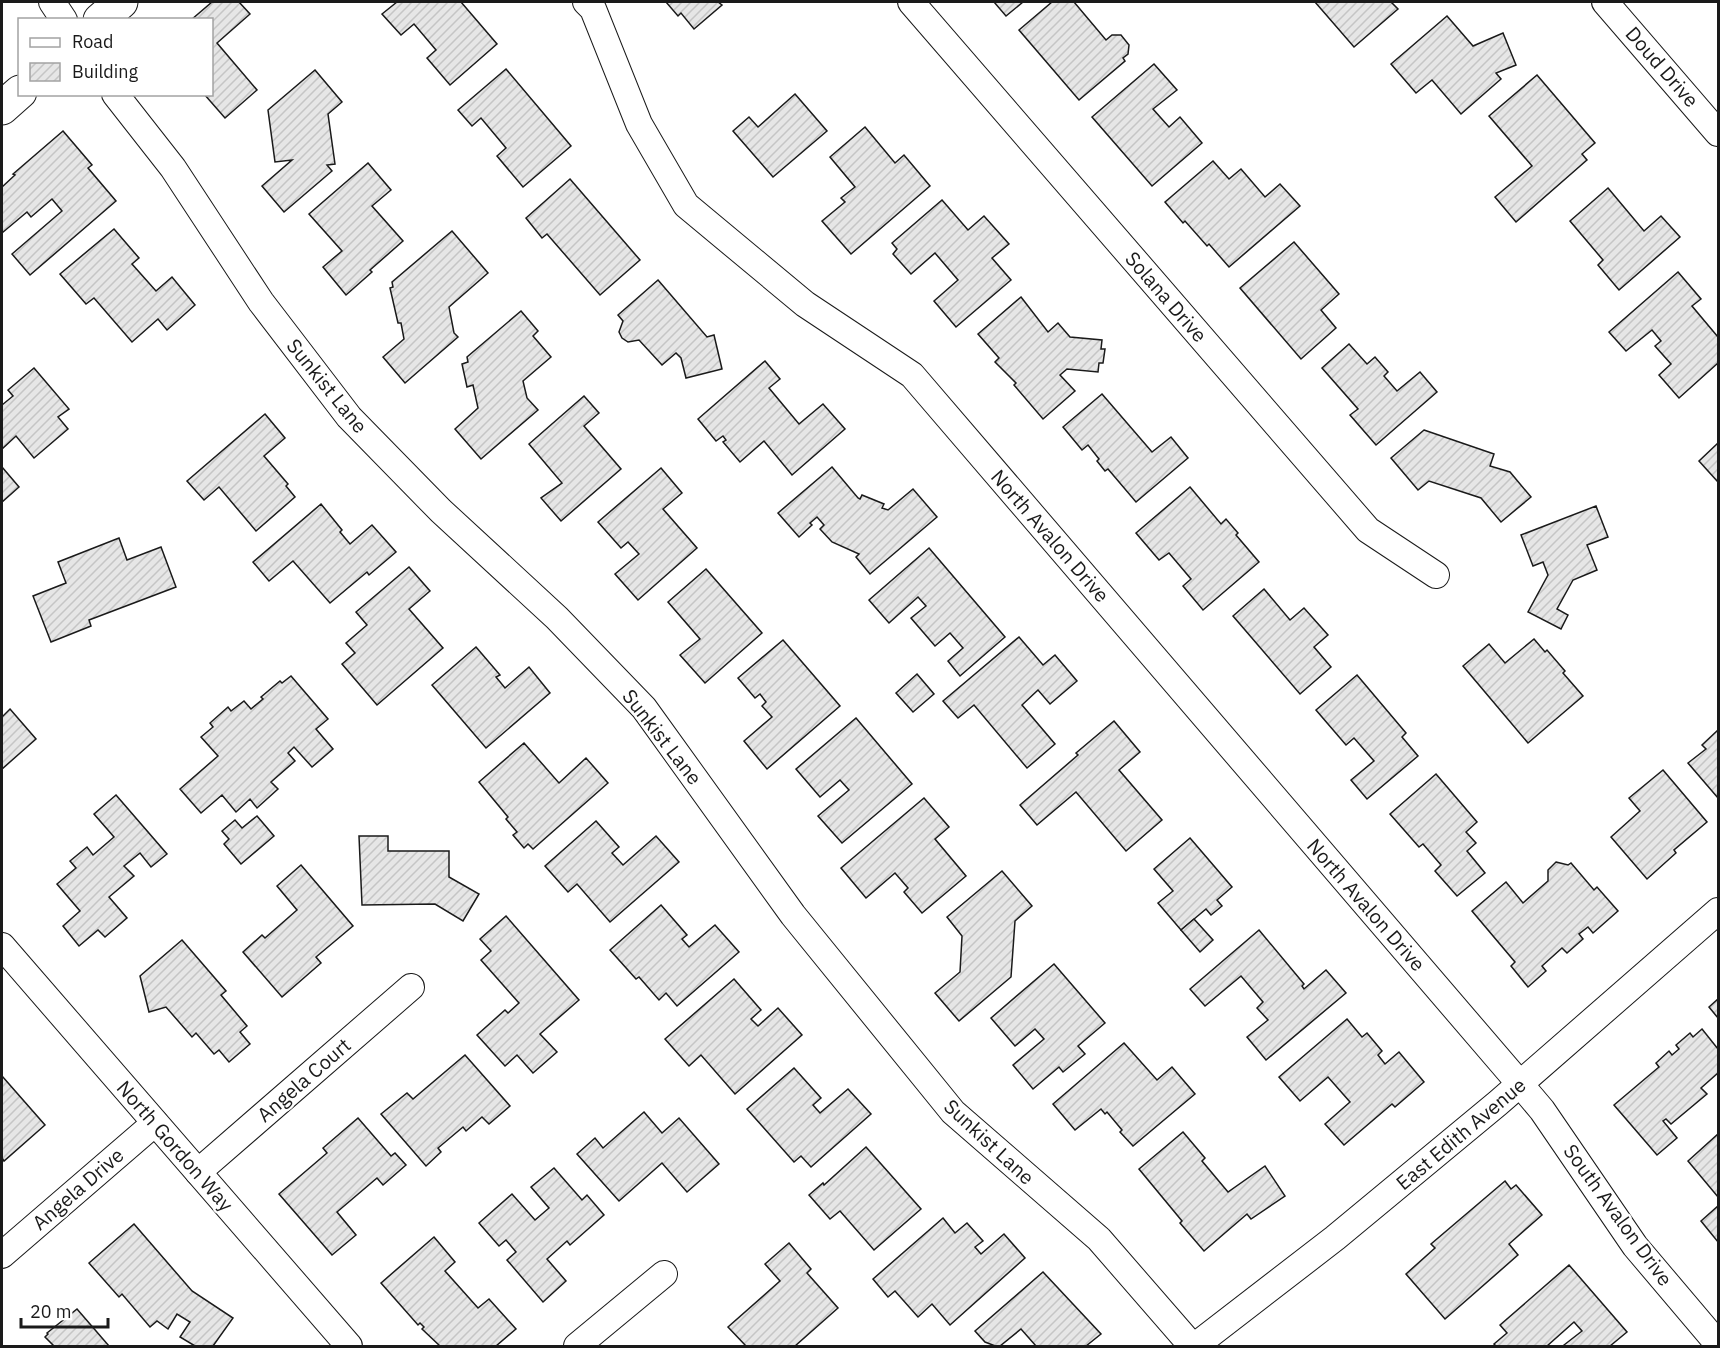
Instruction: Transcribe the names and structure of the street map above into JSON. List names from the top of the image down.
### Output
{
  "streets": {
    "street": [
      "Doud Drive",
      "Solana Drive",
      "Sunkist Lane",
      "North Avalon Drive",
      "Angela Court",
      "East Edith Avenue",
      "North Gordon Way",
      "Angela Drive",
      "South Avalon Drive"
    ]
  },
  "crossings": [
    ["Sunkist Lane", "East Edith Avenue"],
    ["North Avalon Drive", "East Edith Avenue"],
    ["North Avalon Drive", "South Avalon Drive"],
    ["Angela Court", "North Gordon Way"],
    ["East Edith Avenue", "South Avalon Drive"],
    ["North Gordon Way", "Angela Drive"]
  ],
  "legend": ["Road", "Building"],
  "scale_bar": "20 m"
}
